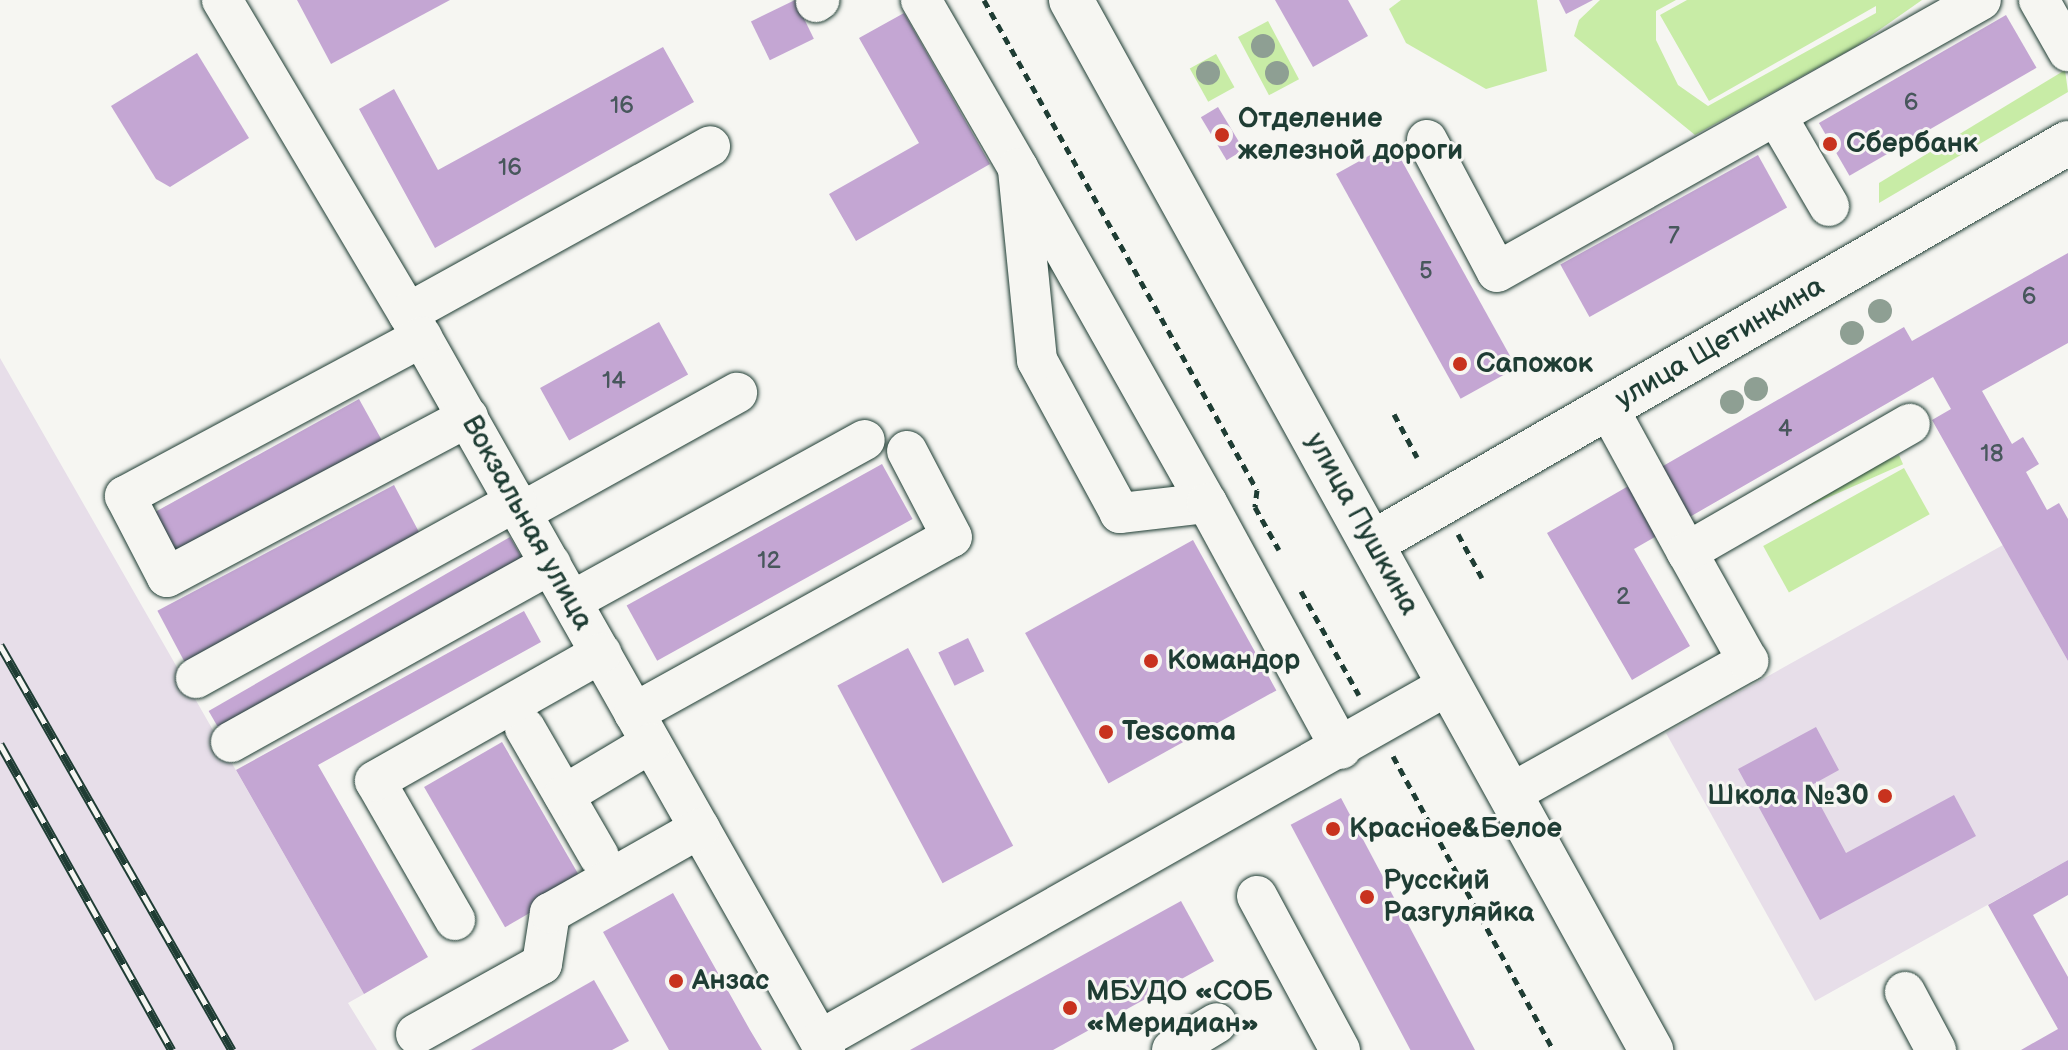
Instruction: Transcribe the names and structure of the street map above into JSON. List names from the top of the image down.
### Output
{
  "streets": {
    "main road": ["улица Щетинкина", "улица Пушкина"],
    "street": ["Вокзальная улица"]
  },
  "crossings": [
    ["улица Щетинкина", "улица Пушкина"]
  ],
  "places": [
    "Отделение железной дороги",
    "Сбербанк",
    "Сапожок",
    "Командор",
    "Tescoma",
    "Школа №30",
    "Красное&Белое",
    "Русский Разгуляйка",
    "Анзас",
    "МБУДО «СОБ «Меридиан»"
  ],
  "house_numbers": [
    "6",
    "16",
    "16",
    "7",
    "5",
    "6",
    "14",
    "4",
    "18",
    "12",
    "2"
  ]
}
